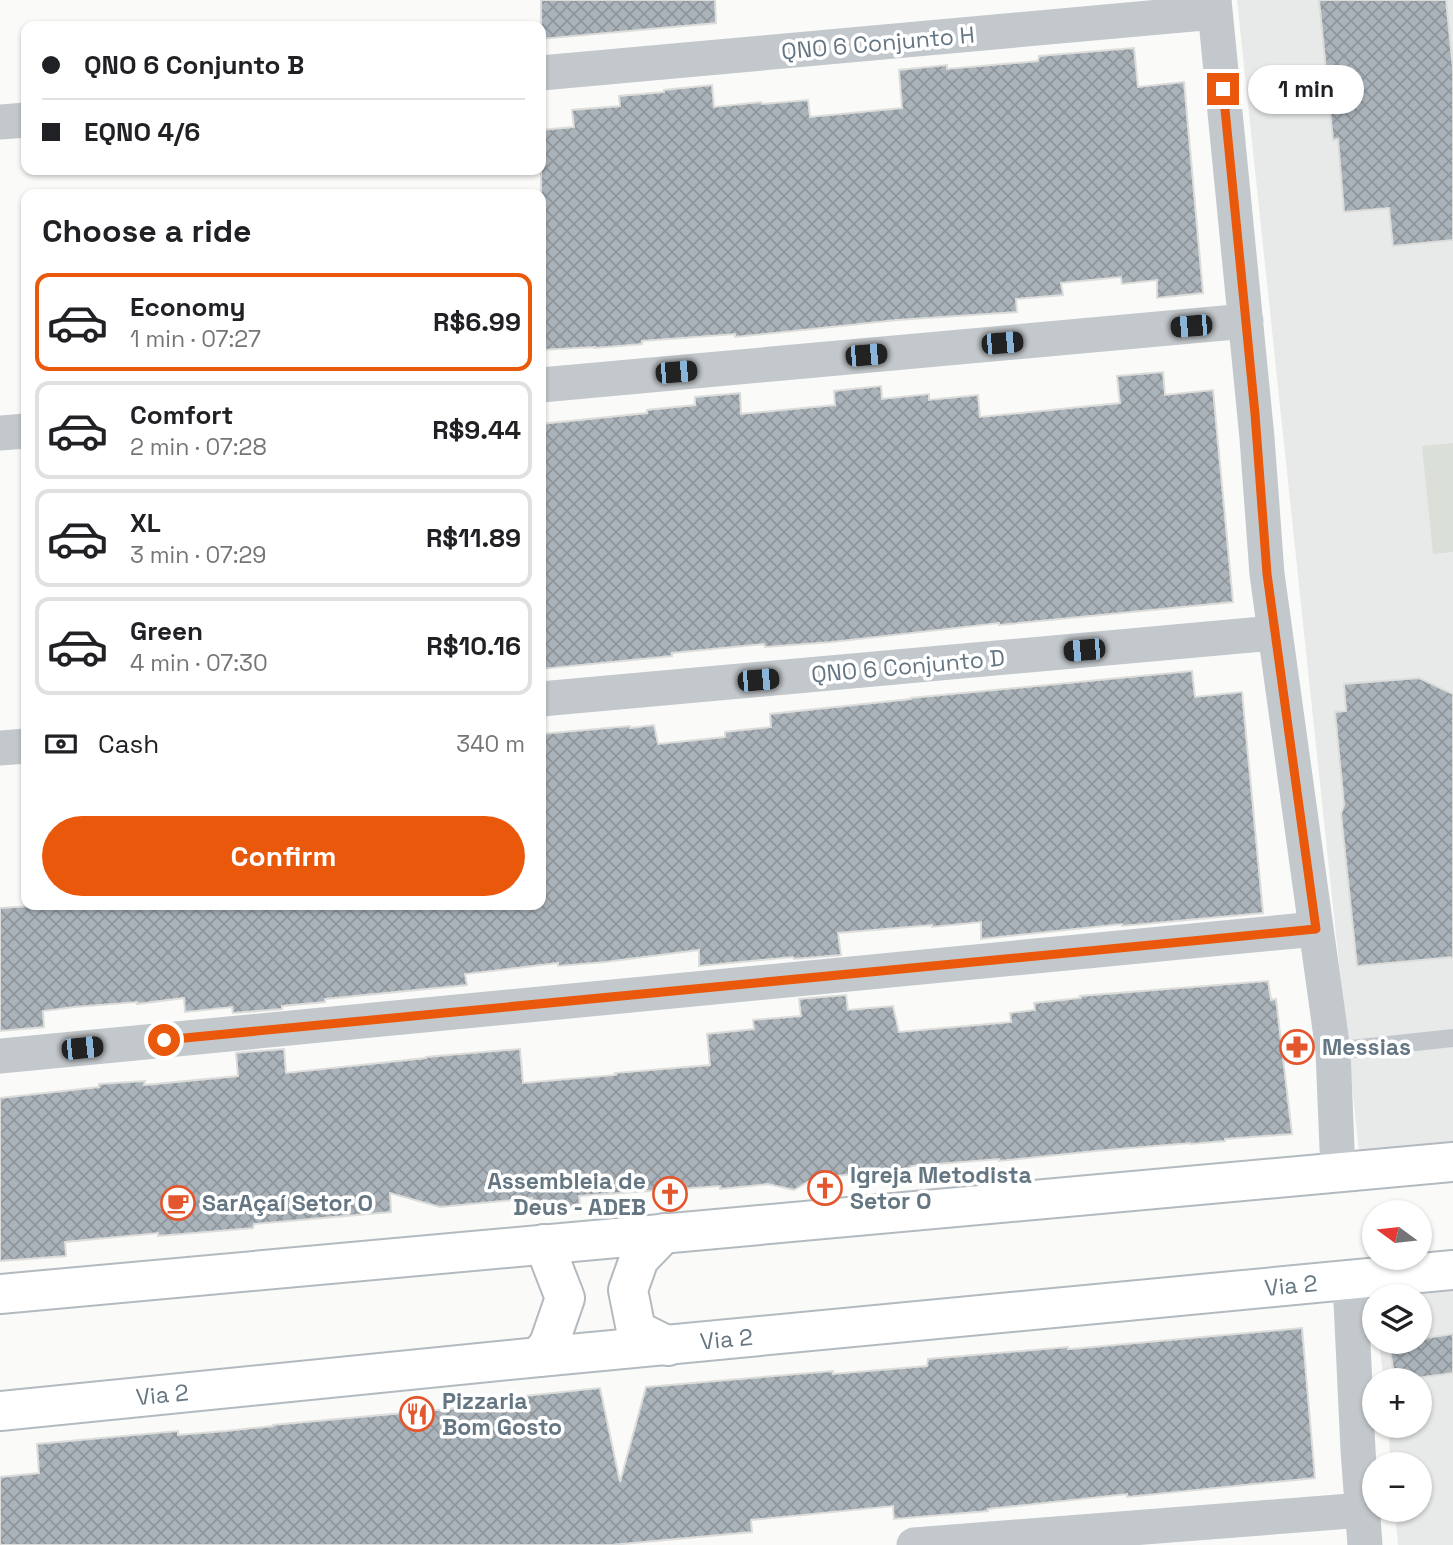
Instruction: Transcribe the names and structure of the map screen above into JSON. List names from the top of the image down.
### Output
{
  "streets": {
    "main road": ["Via 2"],
    "street": ["QNO 6 Conjunto H", "QNO 6 Conjunto D"]
  },
  "places": {
    "pharmacy": ["Messias"],
    "church": ["Igreja Metodista Setor O", "Assembleia de Deus - ADEB"],
    "cafe": ["SarAçaí Setor O"],
    "restaurant": ["Pizzaria Bom Gosto"]
  },
  "north": "left",
  "page": {
    "banner": ["QNO 6 Conjunto B", "EQNO 4/6"],
    "bubble": "1 min",
    "heading": "Choose a ride",
    "list": [
      {
        "name": "Economy",
        "note": "1 min · 07:27",
        "value": "R$6.99"
      },
      {
        "name": "Comfort",
        "note": "2 min · 07:28",
        "value": "R$9.44"
      },
      {
        "name": "XL",
        "note": "3 min · 07:29",
        "value": "R$11.89"
      },
      {
        "name": "Green",
        "note": "4 min · 07:30",
        "value": "R$10.16"
      }
    ],
    "pay": ["Cash", "340 m"],
    "buttons": "Confirm",
    "map_buttons": ["+", "−"]
  }
}
